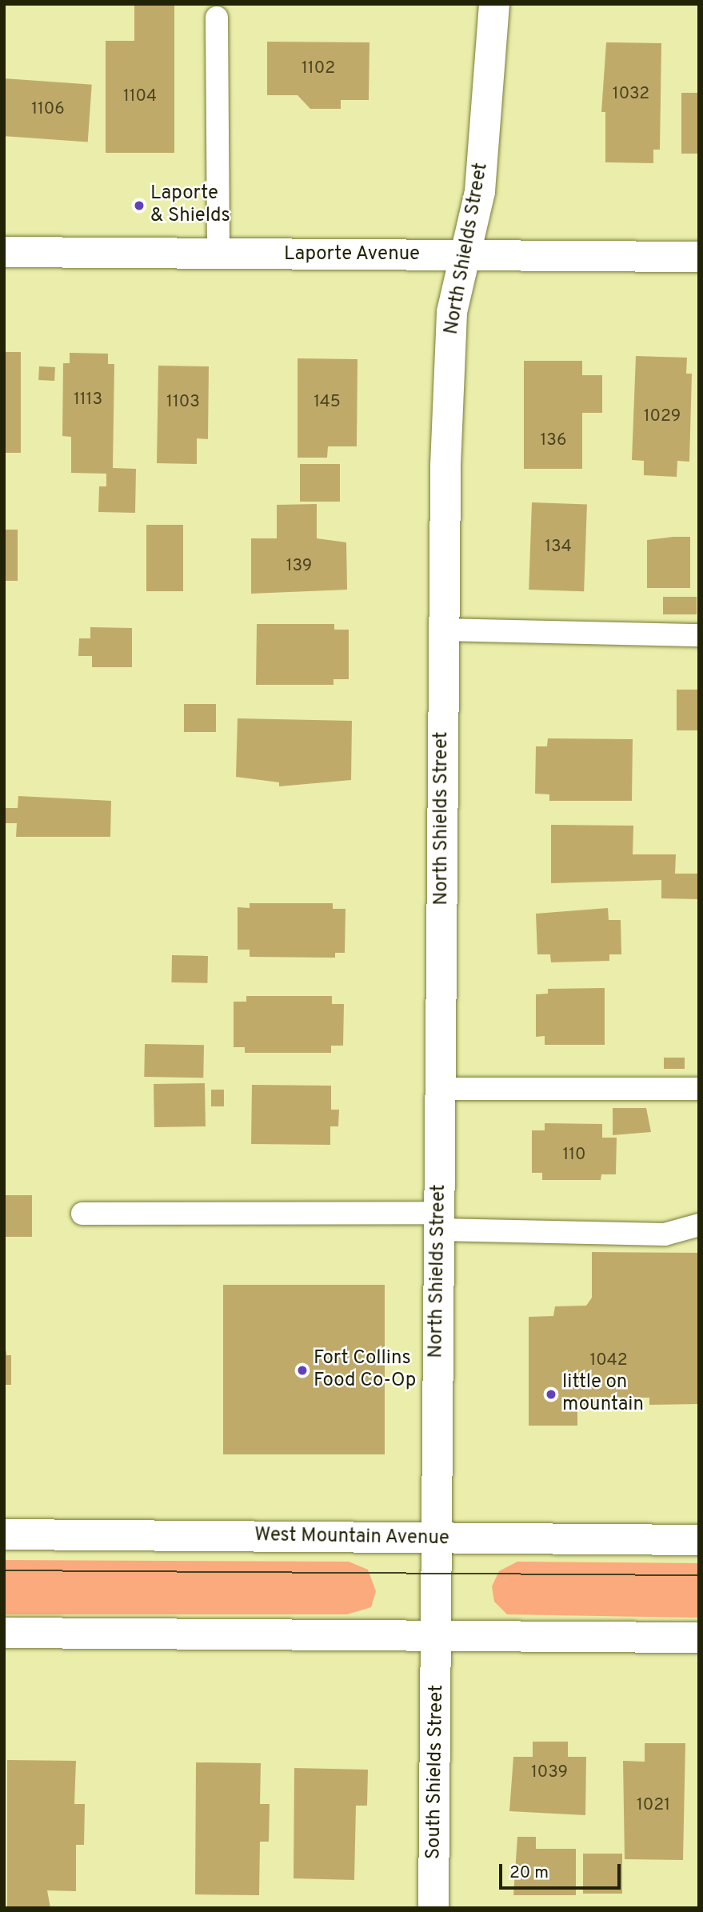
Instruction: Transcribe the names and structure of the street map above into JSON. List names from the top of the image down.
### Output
{
  "streets": {
    "street": [
      "North Shields Street",
      "Laporte Avenue",
      "West Mountain Avenue",
      "South Shields Street"
    ]
  },
  "crossings": [
    ["North Shields Street", "Laporte Avenue"],
    ["North Shields Street", "West Mountain Avenue"],
    ["North Shields Street", "South Shields Street"]
  ],
  "places": ["Laporte & Shields", "Fort Collins Food Co-Op", "little on mountain"],
  "house_numbers": [
    "1102",
    "1032",
    "1104",
    "1106",
    "1113",
    "1103",
    "145",
    "1029",
    "136",
    "134",
    "139",
    "110",
    "1042",
    "1039",
    "1021"
  ],
  "scale_bar": "20 m"
}
